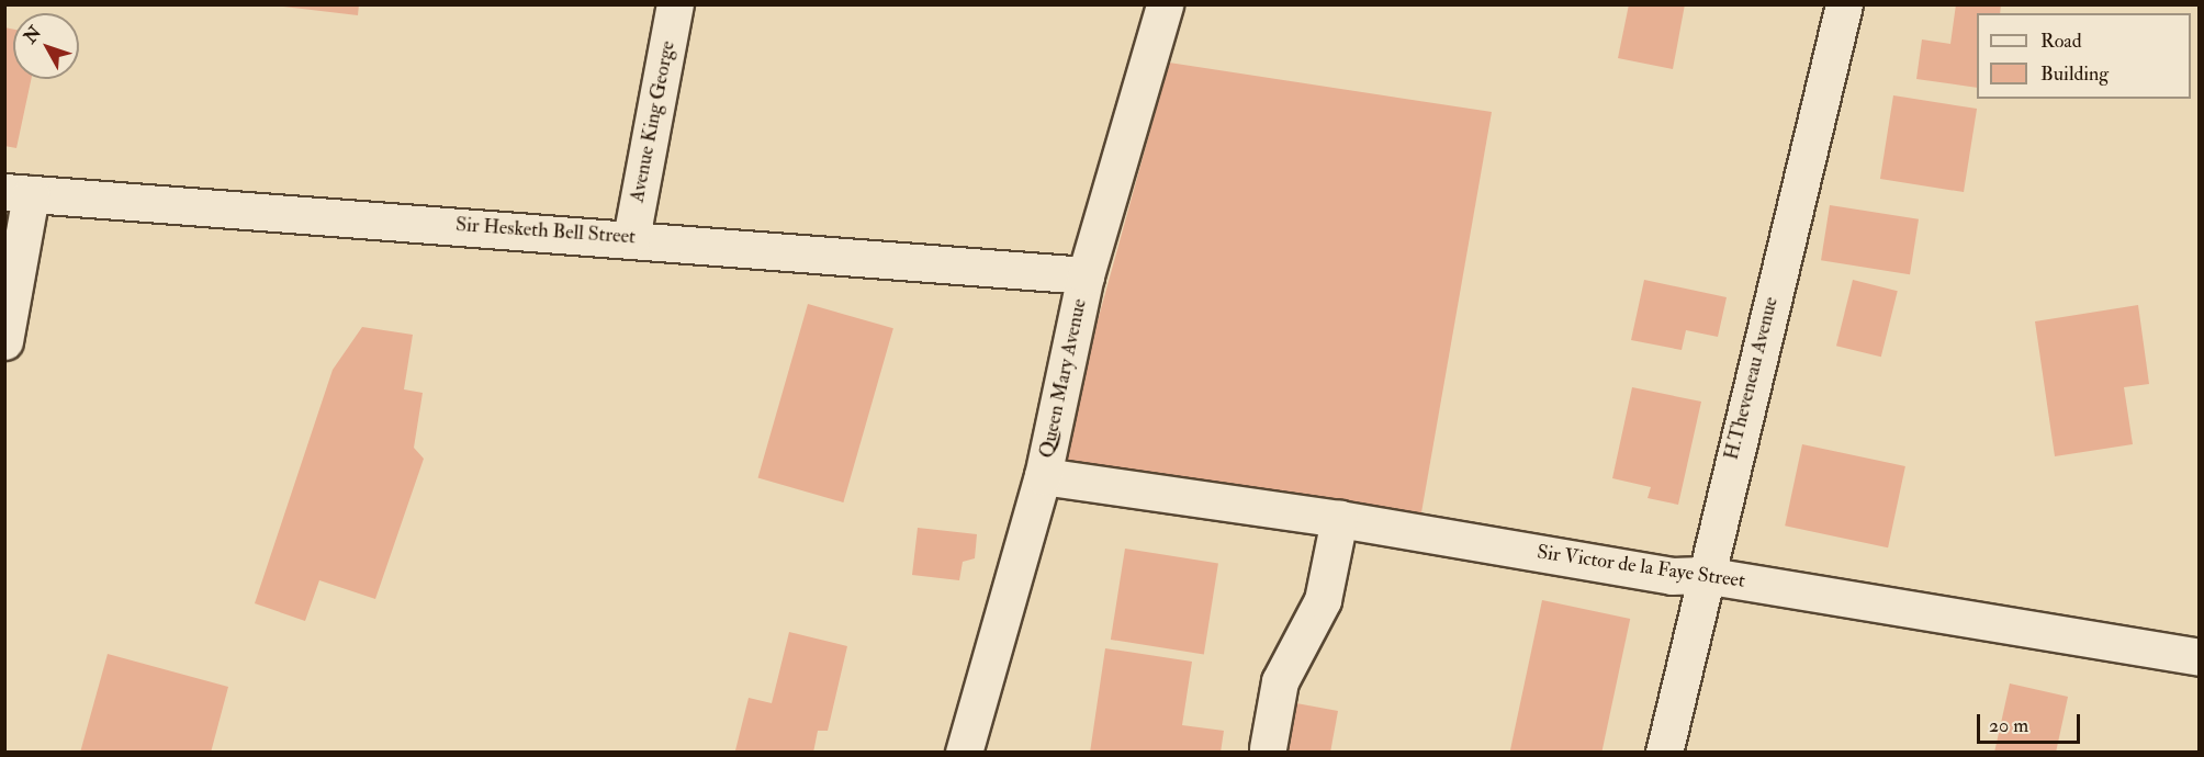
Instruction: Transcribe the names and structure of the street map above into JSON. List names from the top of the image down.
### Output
{
  "streets": {
    "street": [
      "Avenue King George",
      "Sir Hesketh Bell Street",
      "Queen Mary Avenue",
      "H.Theveneau Avenue",
      "Sir Victor de la Faye Street"
    ]
  },
  "crossings": [
    ["Avenue King George", "Sir Hesketh Bell Street"],
    ["Sir Hesketh Bell Street", "Queen Mary Avenue"],
    ["Queen Mary Avenue", "Sir Victor de la Faye Street"],
    ["H.Theveneau Avenue", "Sir Victor de la Faye Street"]
  ],
  "legend": ["Road", "Building"],
  "scale_bar": "20 m",
  "north": "top left"
}
